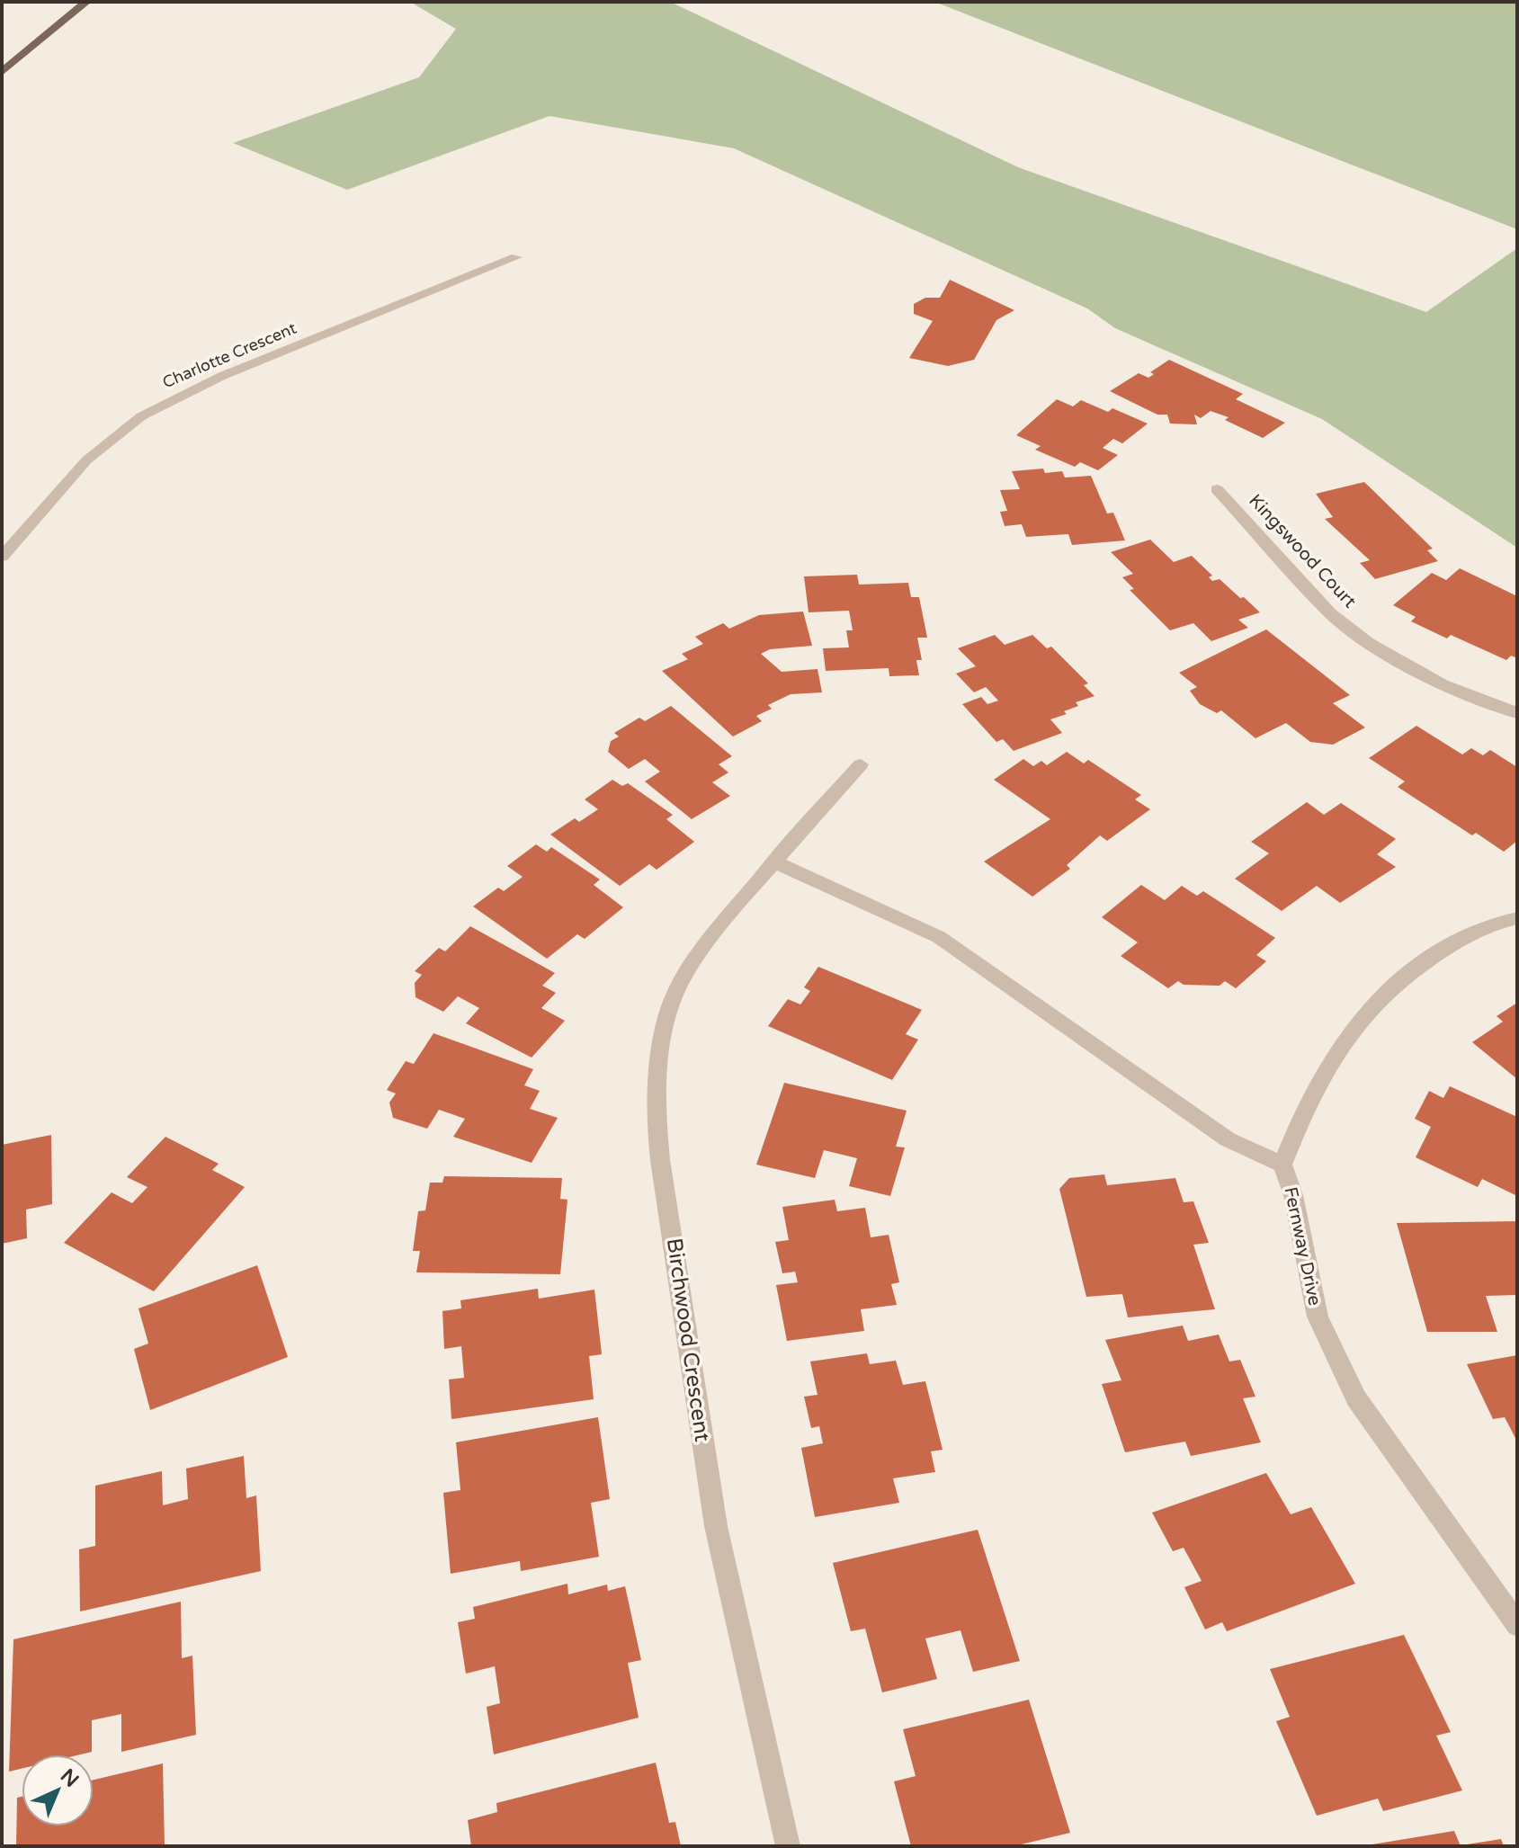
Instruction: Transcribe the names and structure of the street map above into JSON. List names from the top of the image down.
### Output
{
  "streets": {
    "street": [
      "Charlotte Crescent",
      "Kingswood Court",
      "Fernway Drive",
      "Birchwood Crescent"
    ]
  },
  "north": "top right"
}
